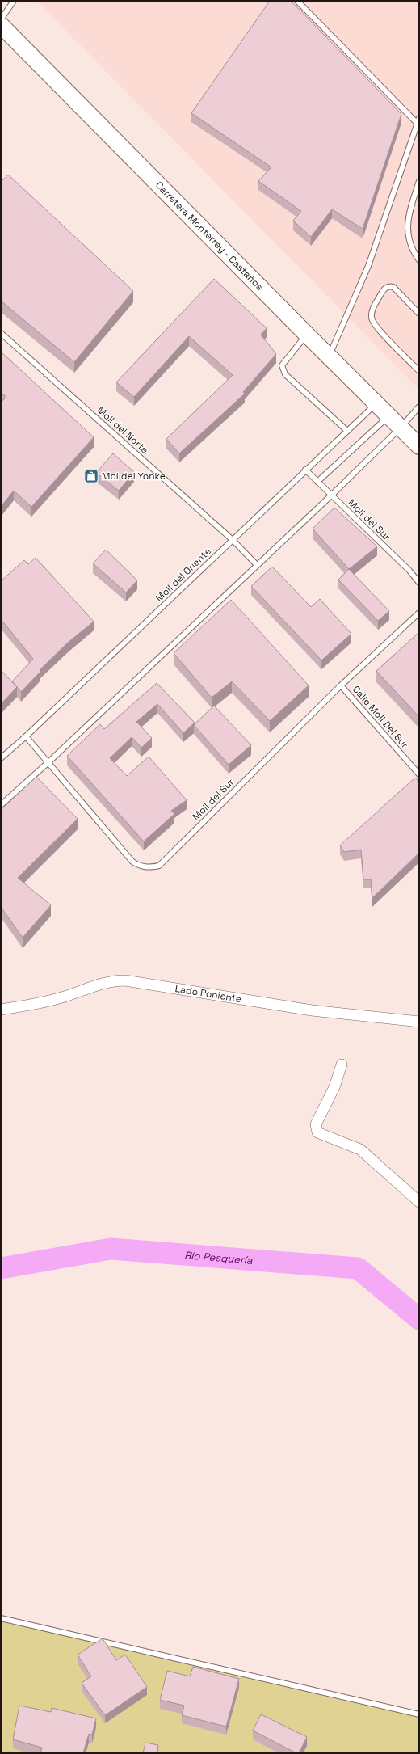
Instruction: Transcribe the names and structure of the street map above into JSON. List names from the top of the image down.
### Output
{
  "streets": {
    "main road": ["Carretera Monterrey - Castaños"],
    "street": ["Lado Poniente"],
    "lane": [
      "Moll del Norte",
      "Moll del Sur",
      "Moll del Oriente",
      "Calle Moll Del Sur"
    ]
  },
  "crossings": [
    ["Carretera Monterrey - Castaños", "Moll del Oriente"],
    ["Moll del Norte", "Moll del Oriente"],
    ["Moll del Sur", "Moll del Oriente"],
    ["Moll del Sur", "Calle Moll Del Sur"]
  ],
  "water": ["Río Pesquería"],
  "places": {
    "shop": ["Mol del Yonke"]
  }
}
